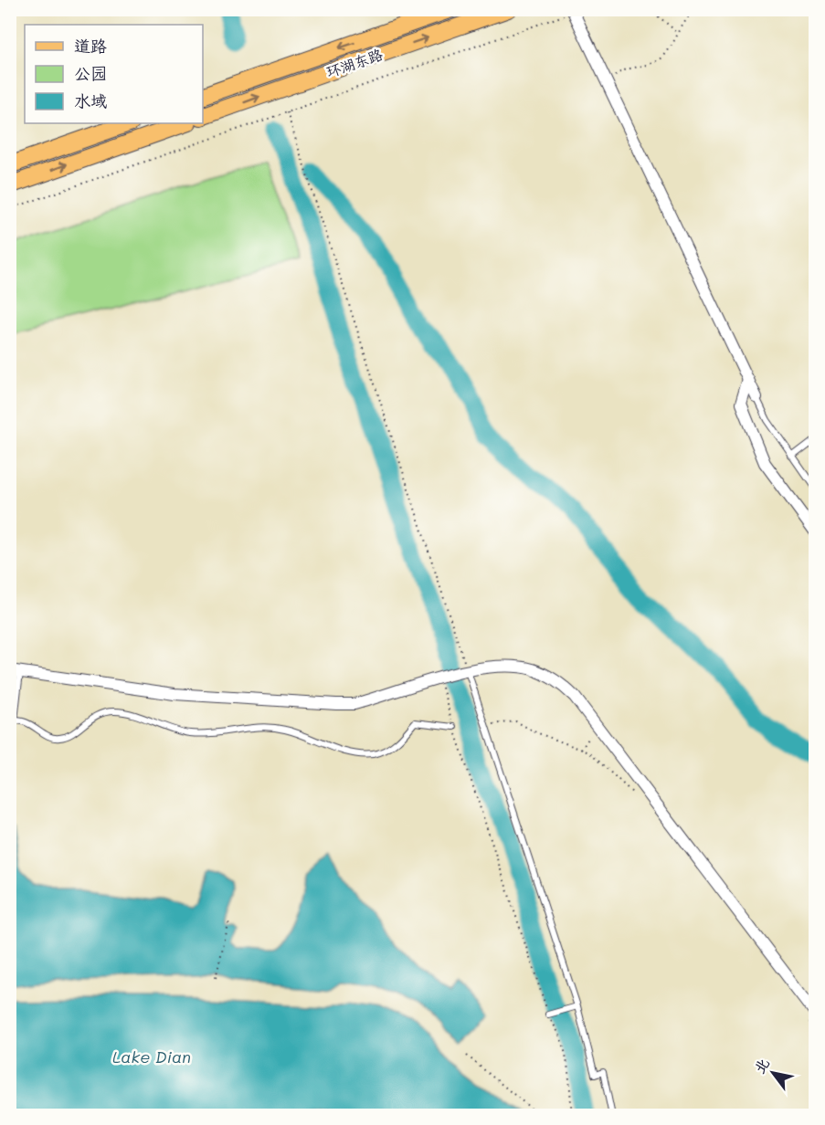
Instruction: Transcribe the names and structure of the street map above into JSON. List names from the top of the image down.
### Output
{
  "streets": {
    "main road": ["环湖东路"]
  },
  "water": ["Lake Dian"],
  "legend": ["道路", "公园", "水域"],
  "north": "top left"
}
